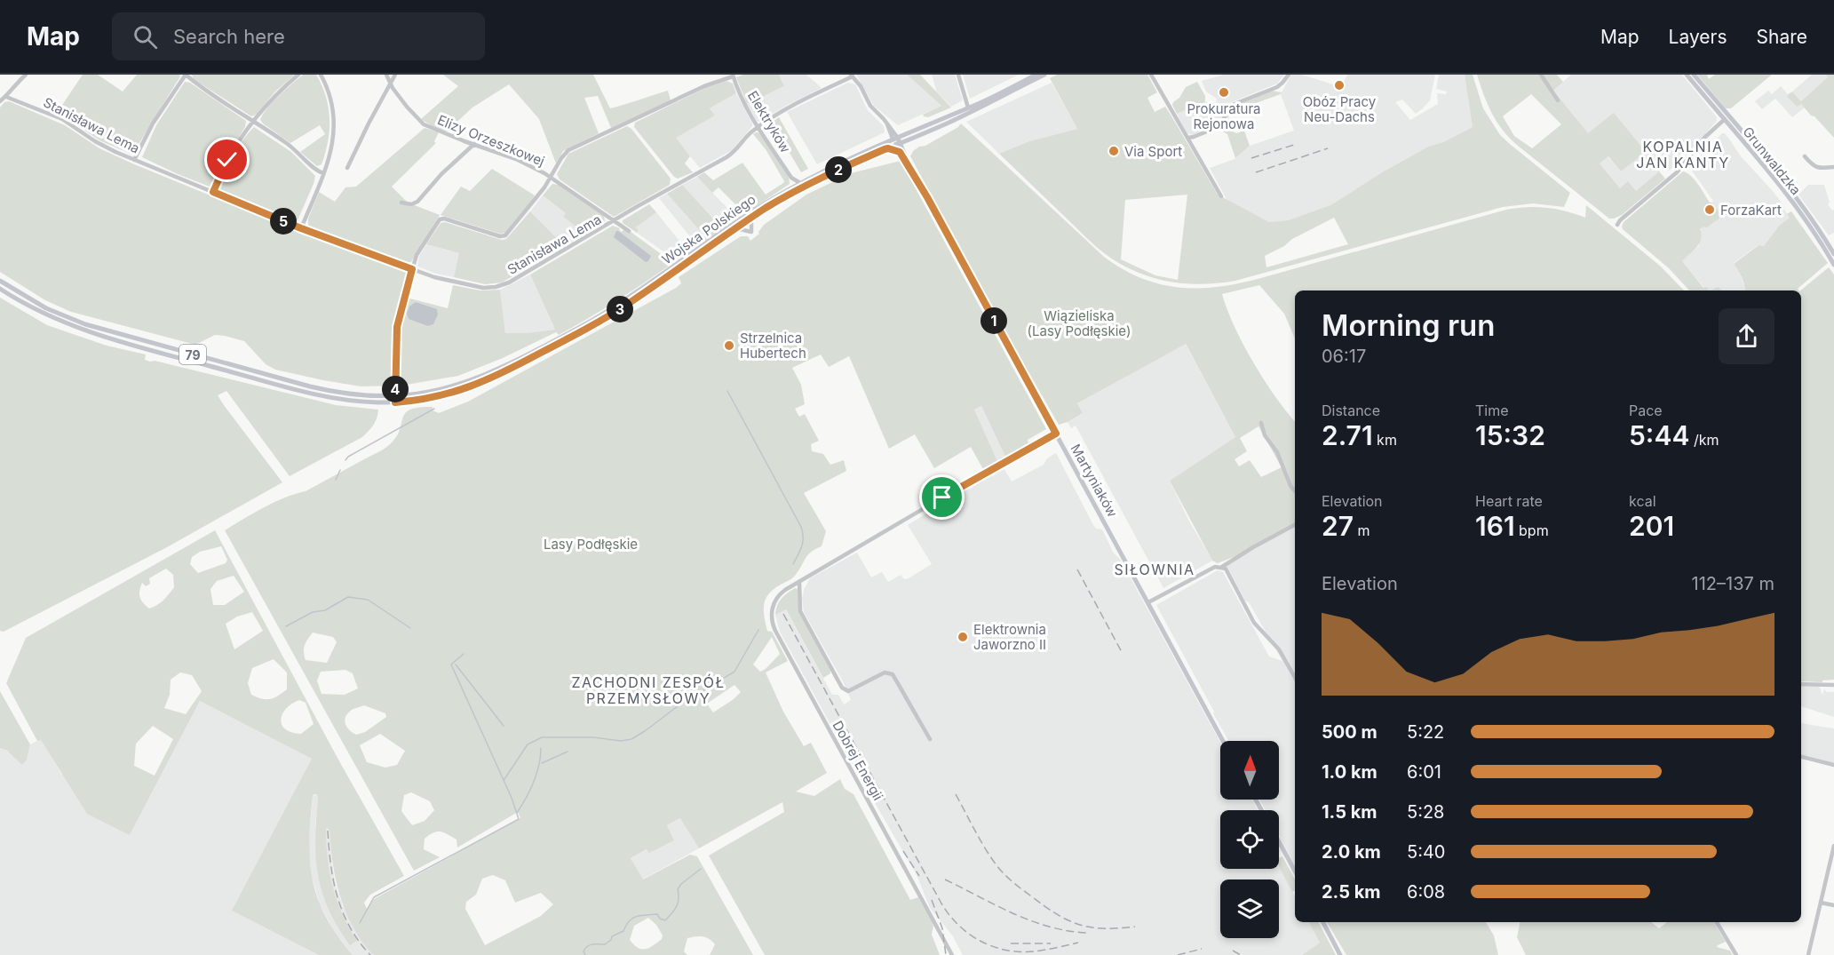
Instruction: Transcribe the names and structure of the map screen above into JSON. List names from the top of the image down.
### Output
{
  "streets": {
    "main road": [
      "Grunwaldzka",
      "Wojska Polskiego",
      "79",
      "Martyniaków"
    ],
    "street": [
      "Elektryków",
      "Stanisława Lema",
      "Elizy Orzeszkowej",
      "Dobrej Energii"
    ]
  },
  "crossings": [
    ["Elektryków", "Stanisława Lema"],
    ["Elektryków", "Wojska Polskiego"],
    ["Stanisława Lema", "Elizy Orzeszkowej"],
    ["Wojska Polskiego", "79"],
    ["Wojska Polskiego", "Martyniaków"],
    ["Martyniaków", "Dobrej Energii"]
  ],
  "districts": ["KOPALNIA JAN KANTY", "SIŁOWNIA", "ZACHODNI ZESPÓŁ PRZEMYSŁOWY"],
  "parks": ["Wiązieliska (Lasy Podłęskie)", "Lasy Podłęskie"],
  "places": [
    "Obóz Pracy Neu-Dachs",
    "Prokuratura Rejonowa",
    "Via Sport",
    "ForzaKart",
    "Strzelnica Hubertech",
    "Elektrownia Jaworzno II"
  ],
  "north": "top",
  "page": {
    "header": "Map",
    "search": "Search here",
    "nav": ["Map", "Layers", "Share"],
    "pins": [
      "2",
      "5",
      "3",
      "1",
      "4"
    ],
    "heading": ["Morning run", "06:17"],
    "stats": [
      ["Distance", "2.71 km"],
      ["Time", "15:32"],
      ["Pace", "5:44 /km"],
      ["Elevation", "27 m"],
      ["Heart rate", "161 bpm"],
      ["kcal", "201"]
    ],
    "chart": ["Elevation", "112–137 m"],
    "list": [
      {
        "name": "500 m",
        "note": "5:22"
      },
      {
        "name": "1.0 km",
        "note": "6:01"
      },
      {
        "name": "1.5 km",
        "note": "5:28"
      },
      {
        "name": "2.0 km",
        "note": "5:40"
      },
      {
        "name": "2.5 km",
        "note": "6:08"
      }
    ]
  }
}
